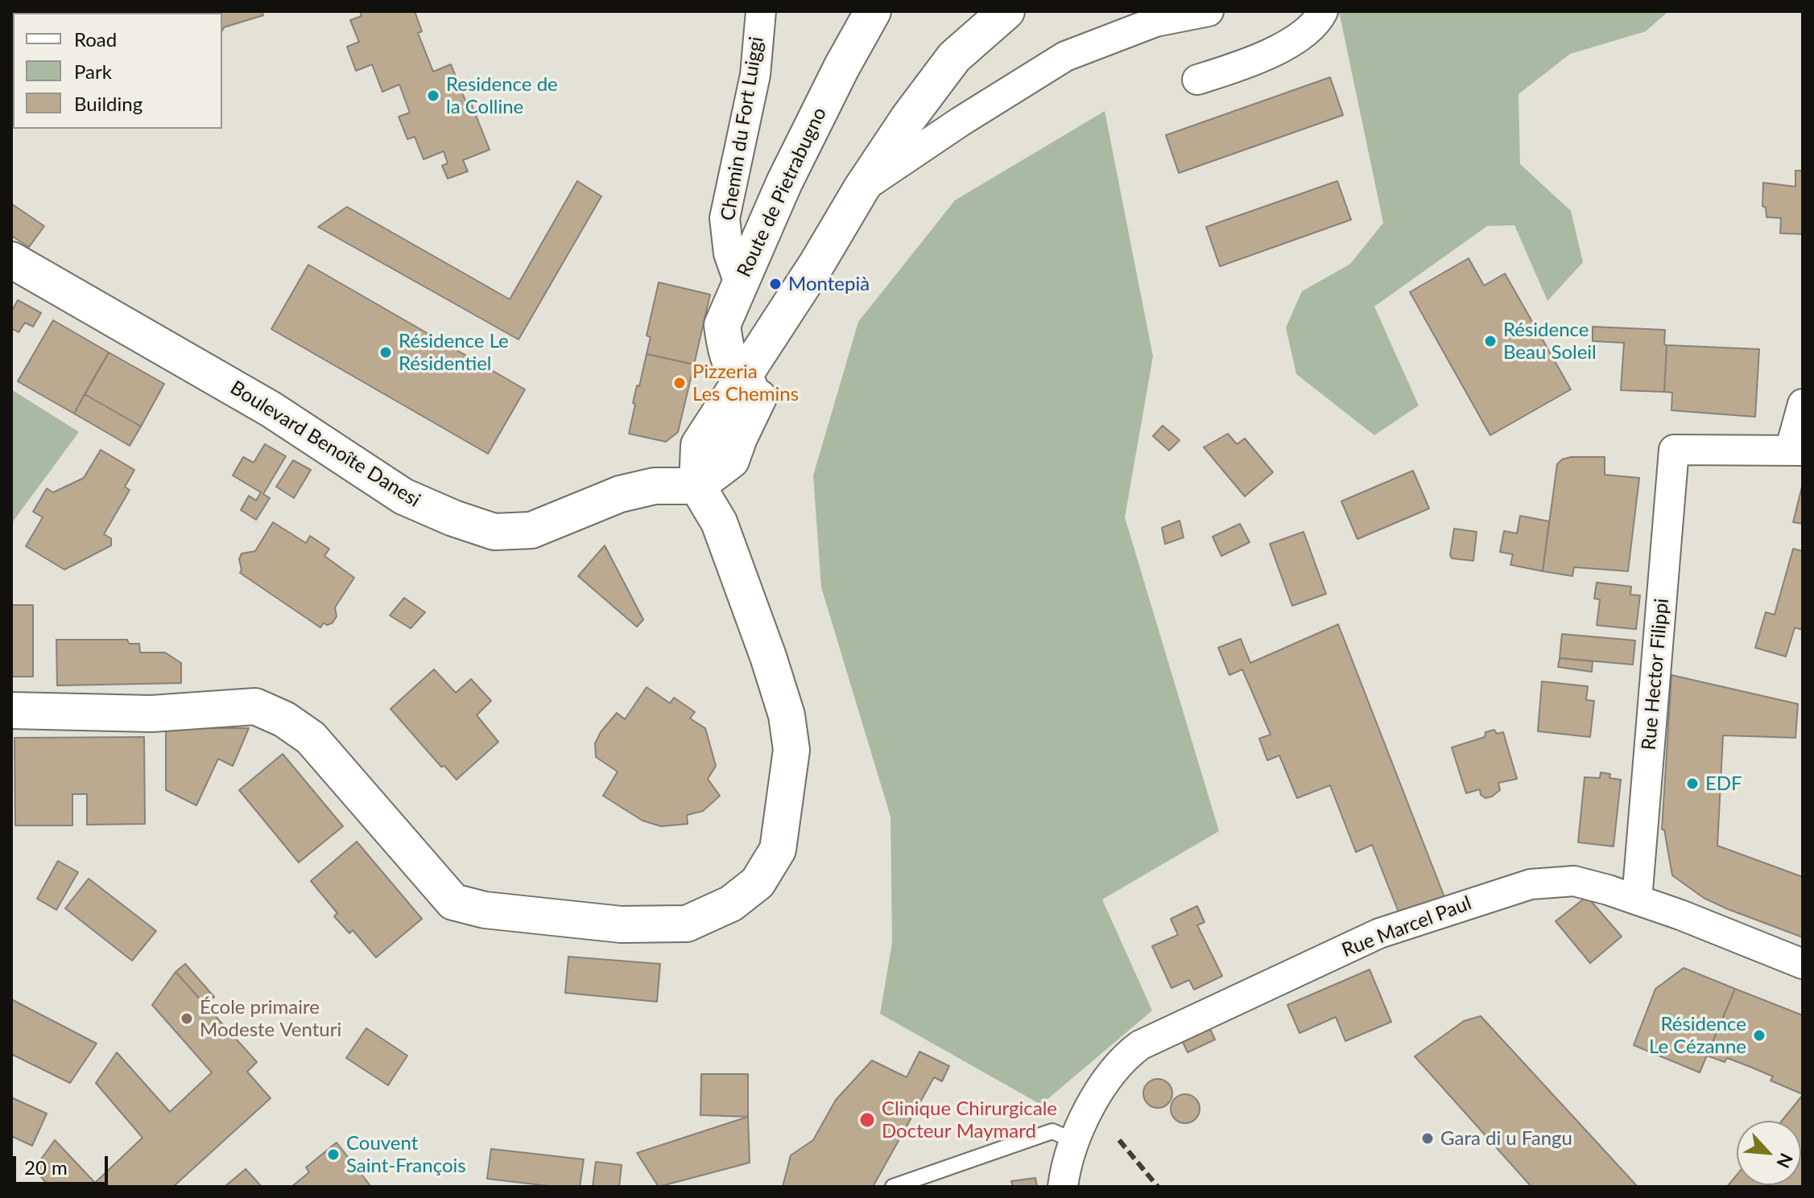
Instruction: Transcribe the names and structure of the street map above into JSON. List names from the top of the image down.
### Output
{
  "streets": {
    "main road": ["Route de Pietrabugno", "Boulevard Benoîte Danesi"],
    "street": ["Chemin du Fort Luiggi", "Rue Hector Filippi", "Rue Marcel Paul"]
  },
  "crossings": [
    ["Chemin du Fort Luiggi", "Route de Pietrabugno"],
    ["Rue Hector Filippi", "Rue Marcel Paul"]
  ],
  "places": [
    "Residence de la Colline",
    "Montepià",
    "Résidence Beau Soleil",
    "Résidence Le Résidentiel",
    "Pizzeria Les Chemins",
    "EDF",
    "École primaire Modeste Venturi",
    "Résidence Le Cézanne",
    "Clinique Chirurgicale Docteur Maymard",
    "Gara di u Fangu",
    "Couvent Saint-François"
  ],
  "legend": ["Road", "Park", "Building"],
  "scale_bar": "20 m",
  "north": "bottom right"
}
